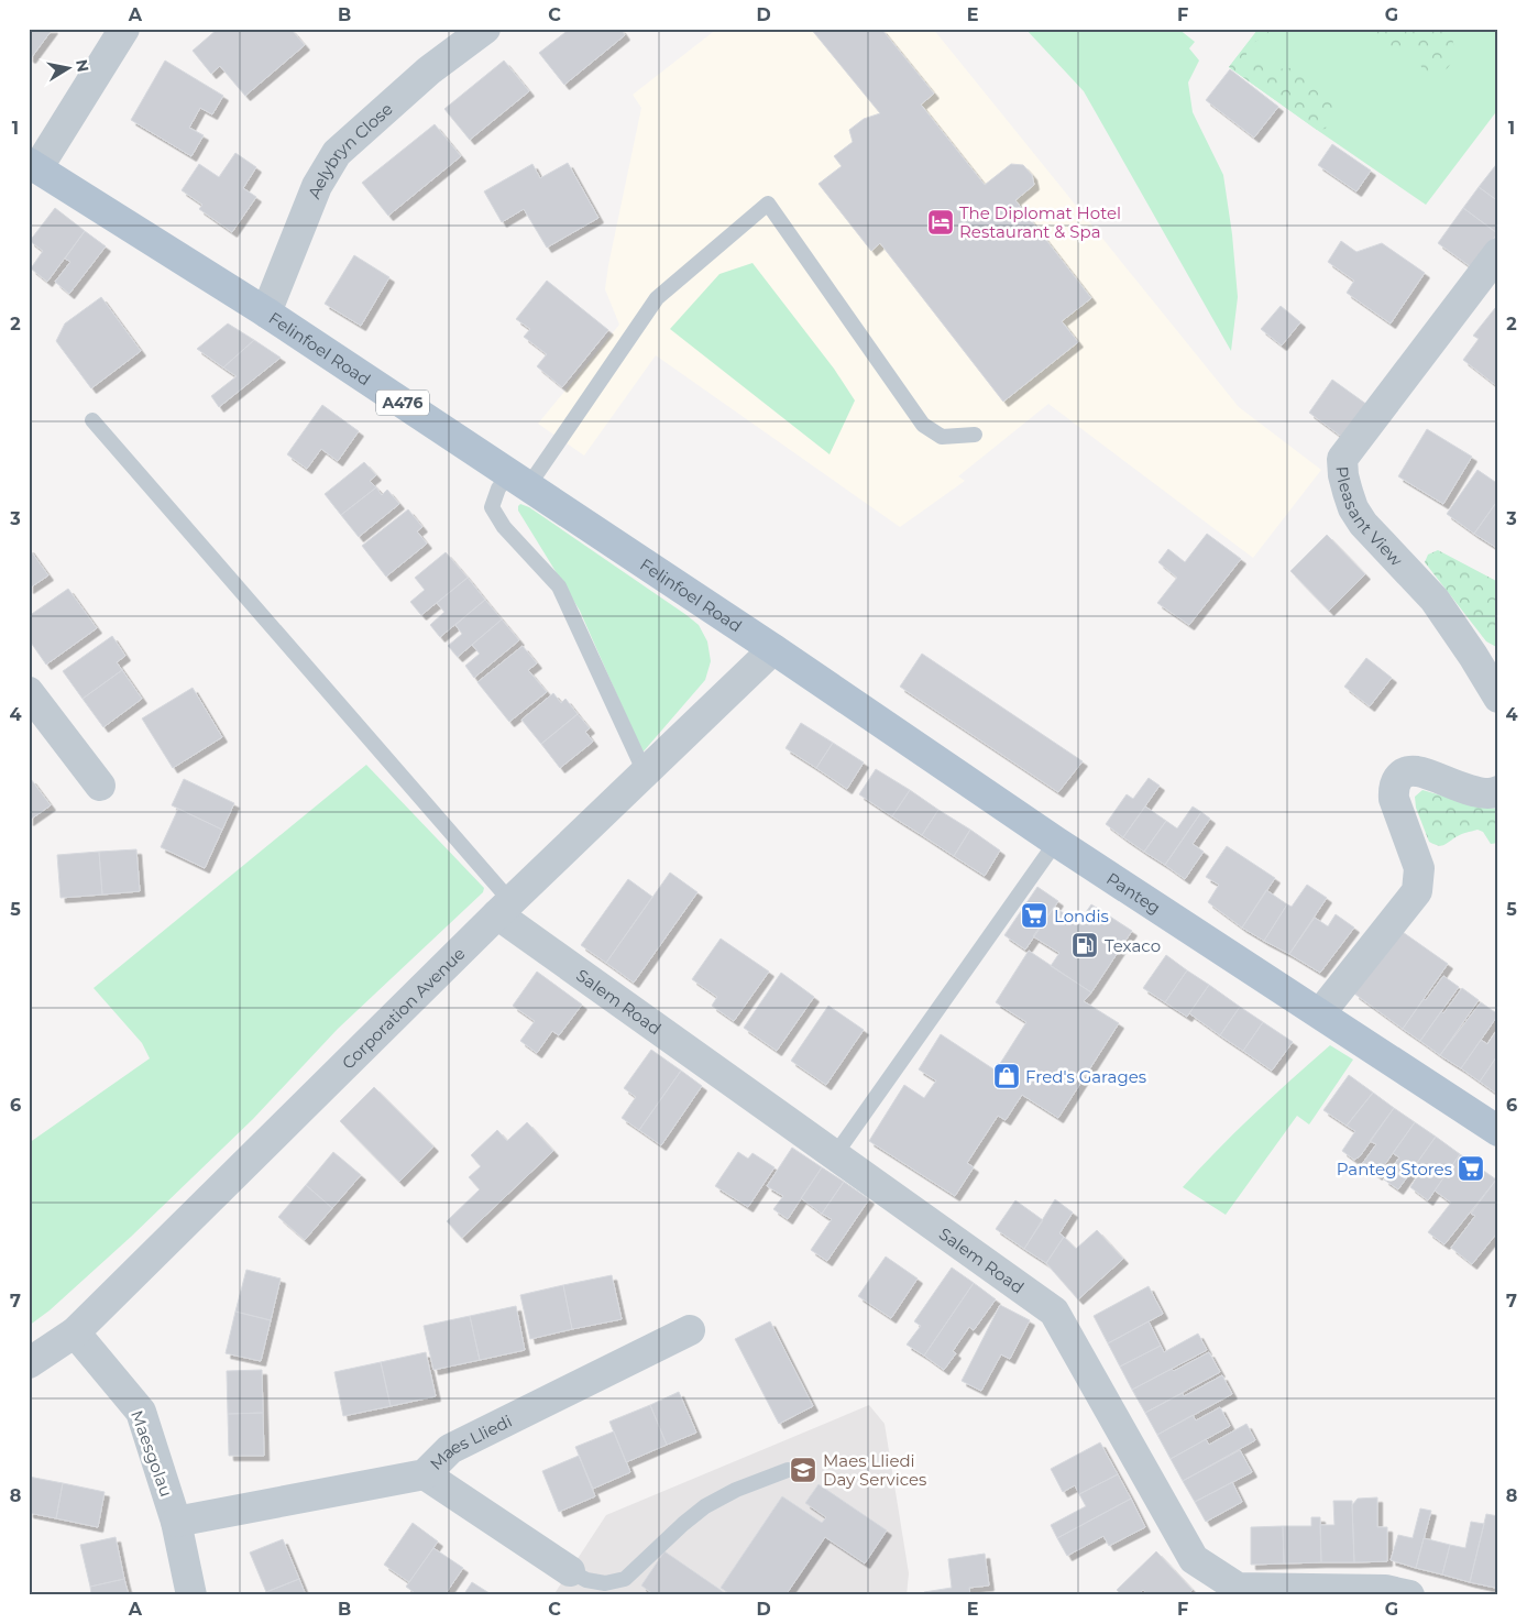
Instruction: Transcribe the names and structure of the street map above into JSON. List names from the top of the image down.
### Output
{
  "streets": {
    "main road": ["Felinfoel Road", "A476", "Panteg"],
    "street": [
      "Aelybryn Close",
      "Pleasant View",
      "Salem Road",
      "Corporation Avenue",
      "Maes Lliedi",
      "Maesgolau"
    ]
  },
  "crossings": [
    ["Aelybryn Close", "Felinfoel Road"],
    ["Felinfoel Road", "Panteg"],
    ["Felinfoel Road", "Corporation Avenue"],
    ["Panteg", "Corporation Avenue"],
    ["Salem Road", "Corporation Avenue"],
    ["Corporation Avenue", "Maesgolau"],
    ["Maes Lliedi", "Maesgolau"]
  ],
  "places": {
    "hotel": ["The Diplomat Hotel Restaurant & Spa"],
    "supermarket": ["Londis", "Panteg Stores"],
    "fuel station": ["Texaco"],
    "shop": ["Fred's Garages"],
    "school or university": ["Maes Lliedi Day Services"]
  },
  "north": "right",
  "grid": {
    "columns": [
      "A",
      "B",
      "C",
      "D",
      "E",
      "F",
      "G"
    ],
    "rows": [
      "1",
      "2",
      "3",
      "4",
      "5",
      "6",
      "7",
      "8"
    ]
  }
}
